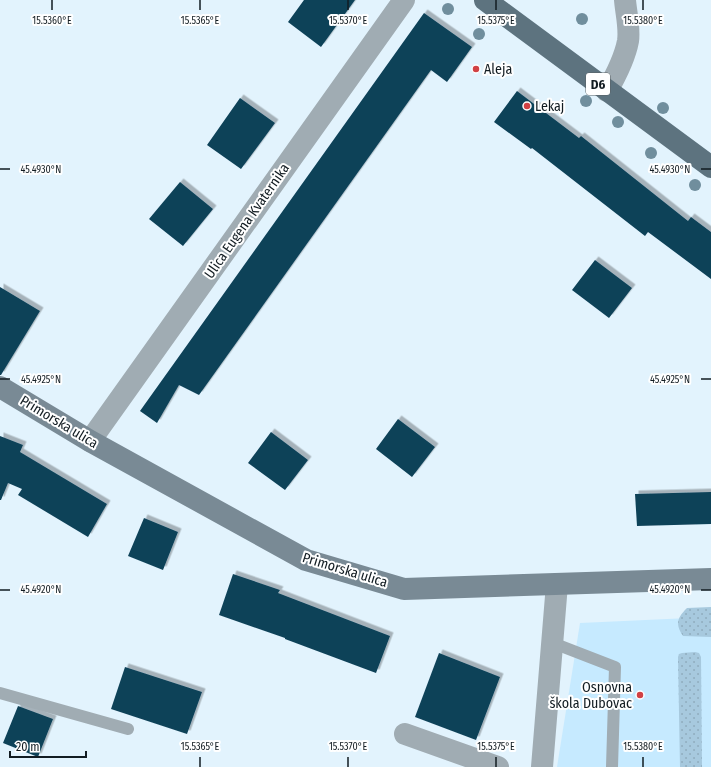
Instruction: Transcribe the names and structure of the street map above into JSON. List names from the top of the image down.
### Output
{
  "streets": {
    "main road": ["D6", "Primorska ulica"],
    "street": ["Ulica Eugena Kvaternika"]
  },
  "crossings": [
    ["Ulica Eugena Kvaternika", "Primorska ulica"]
  ],
  "places": ["Aleja", "Lekaj", "Osnovna škola Dubovac"],
  "scale_bar": "20 m",
  "coordinates": [
    "15.5360°E",
    "15.5365°E",
    "15.5370°E",
    "15.5375°E",
    "15.5380°E",
    "45.4930°N",
    "45.4925°N",
    "45.4920°N"
  ]
}
